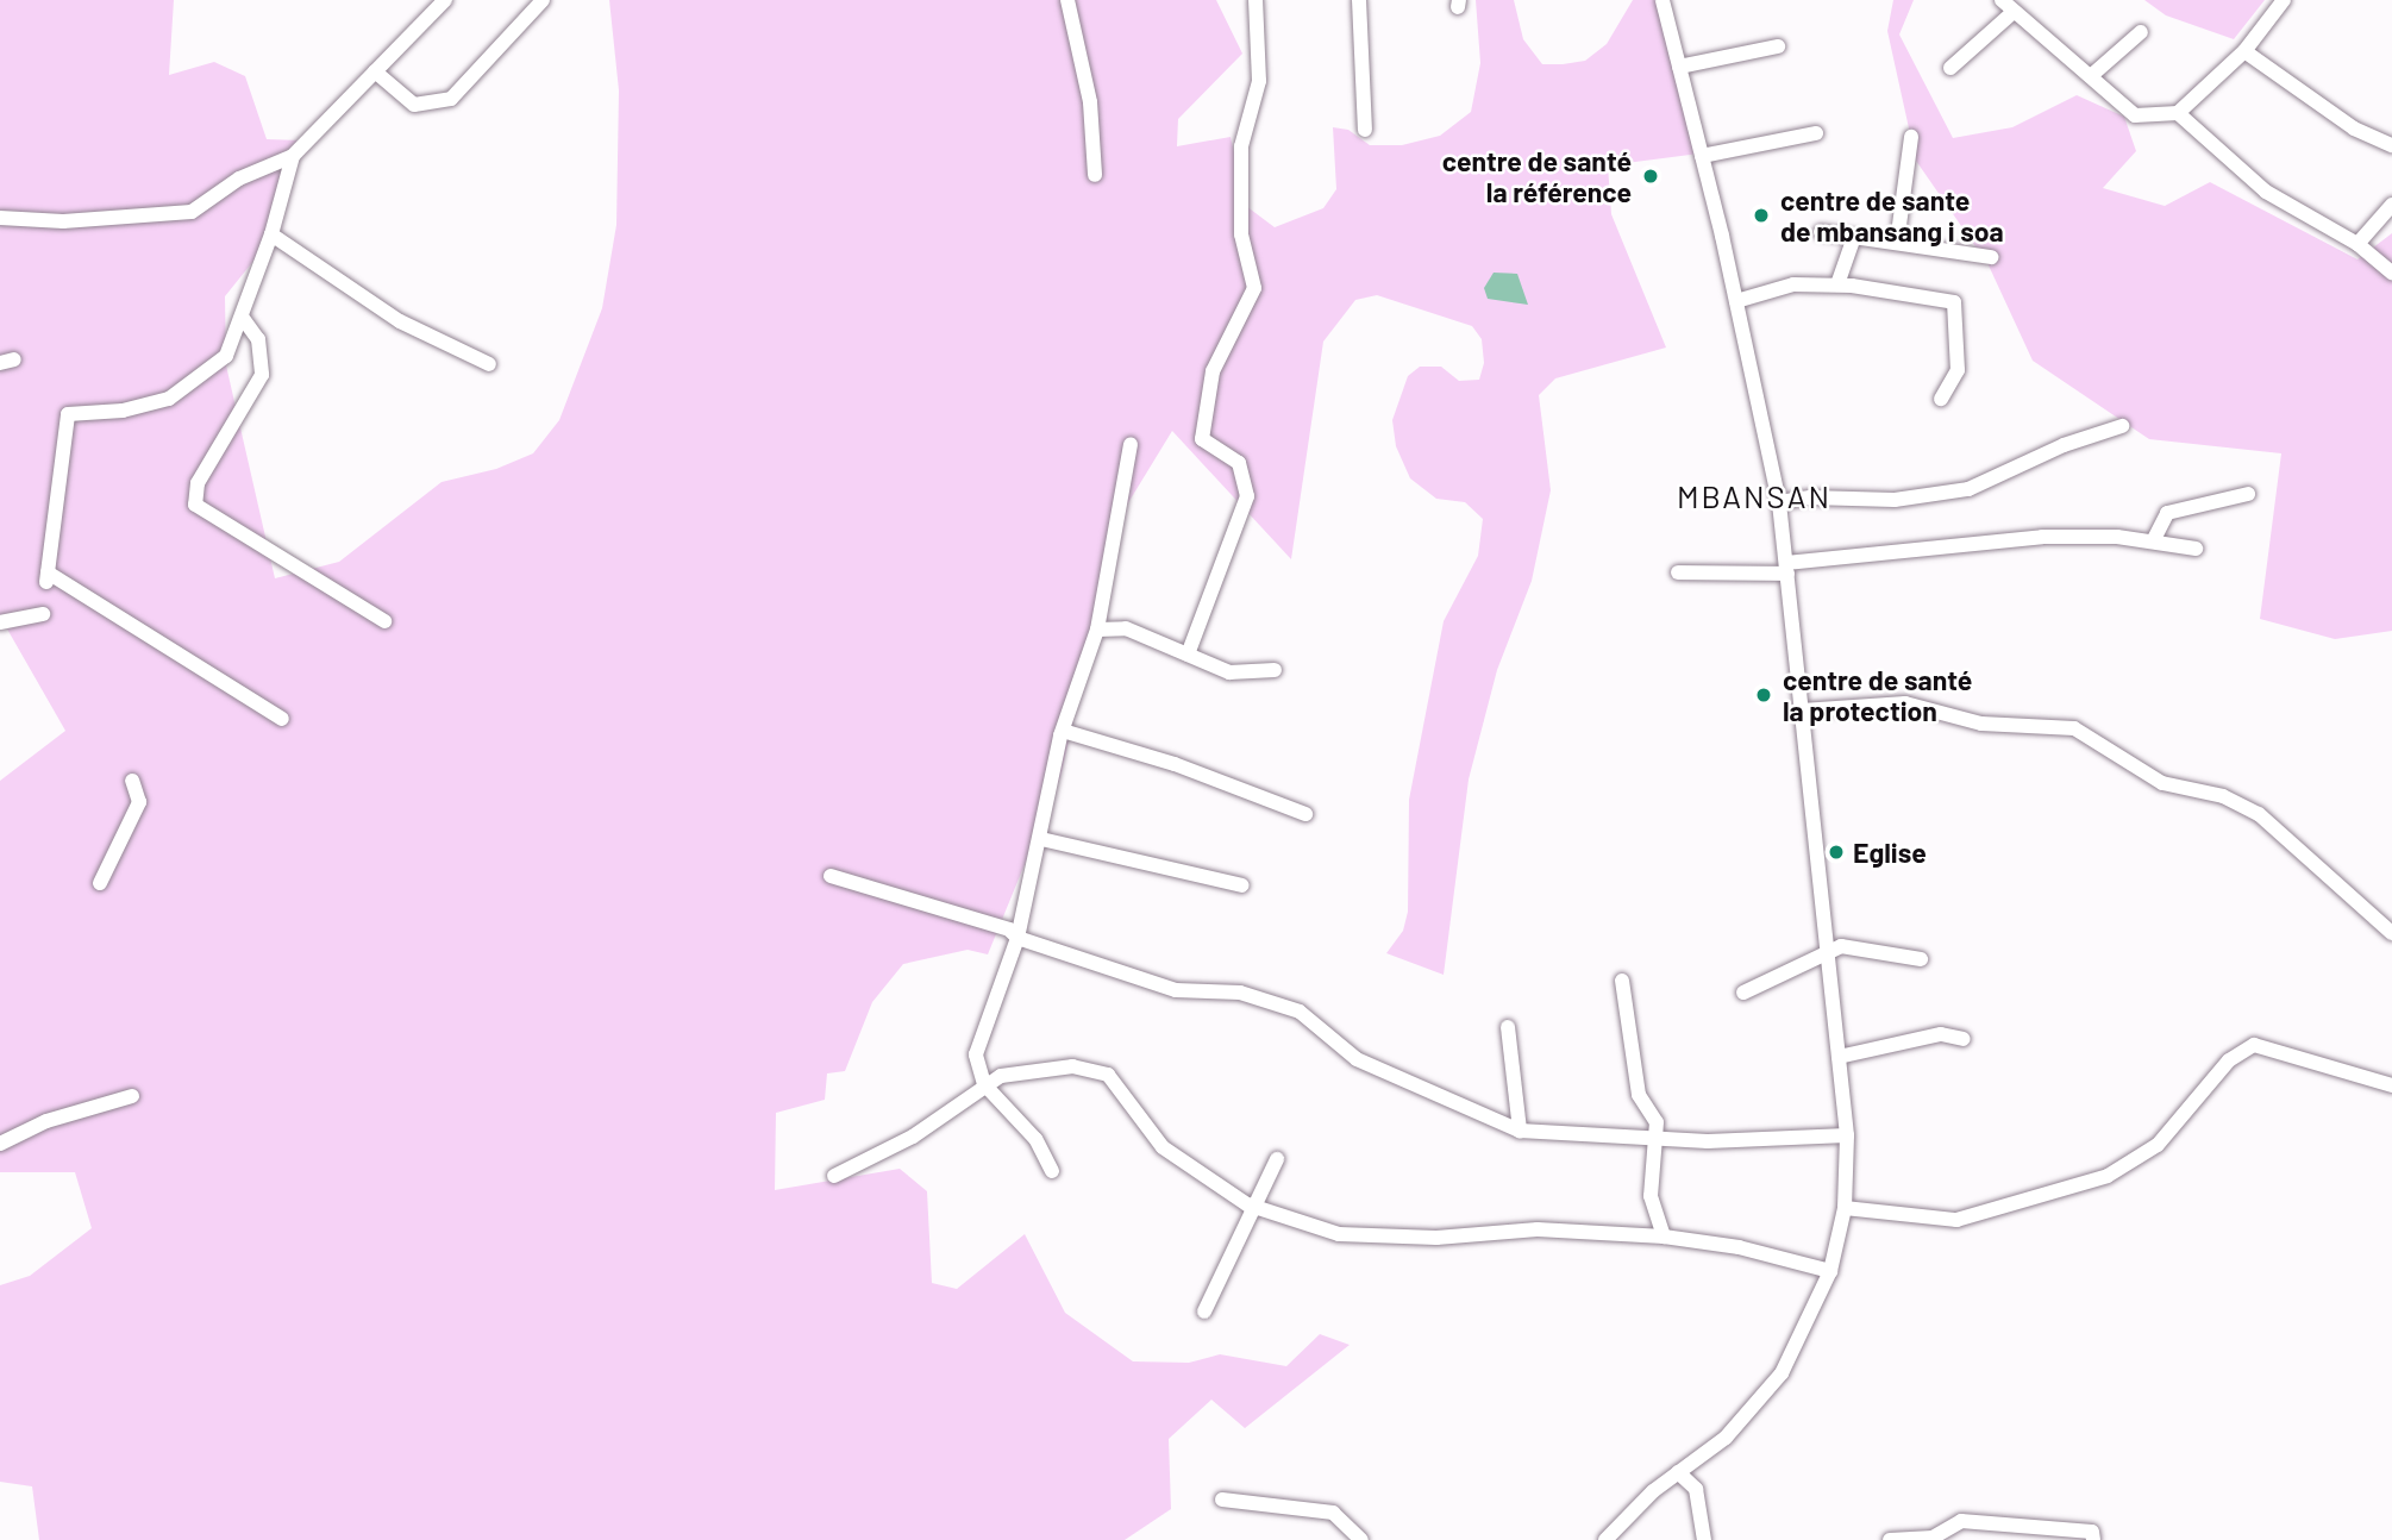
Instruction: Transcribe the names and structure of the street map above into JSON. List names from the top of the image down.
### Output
{
  "districts": ["MBANSAN"],
  "places": [
    "centre de santé la référence",
    "centre de sante de mbansang i soa",
    "centre de santé la protection",
    "Eglise"
  ]
}
